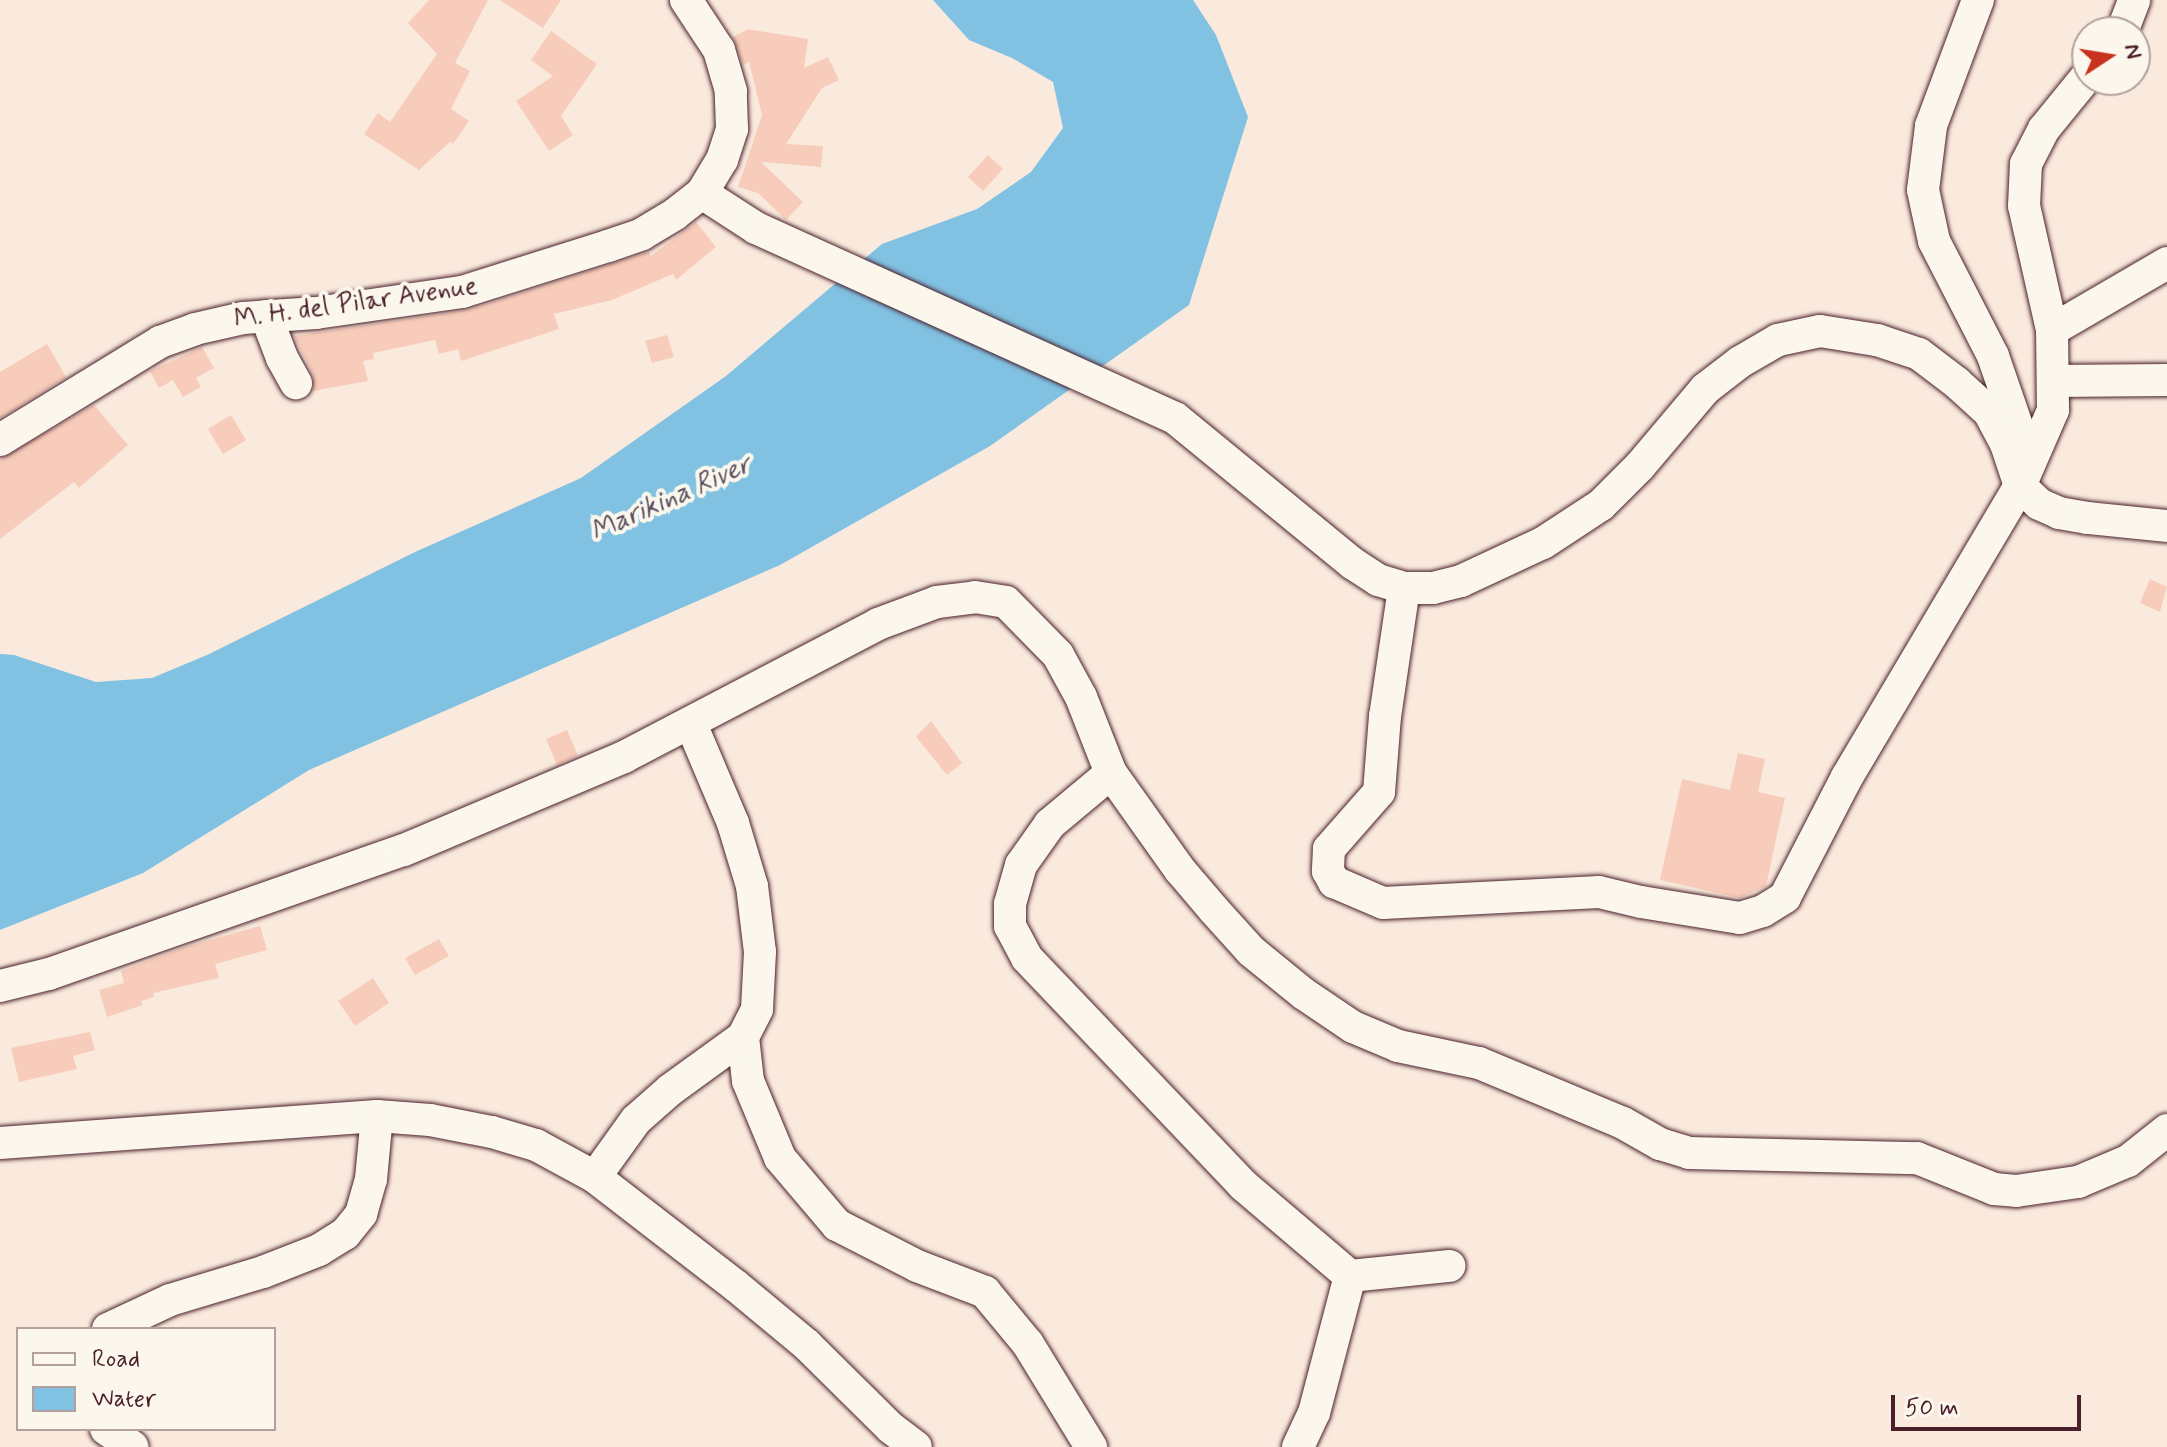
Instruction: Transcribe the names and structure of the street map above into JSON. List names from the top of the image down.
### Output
{
  "streets": {
    "street": ["M. H. del Pilar Avenue"]
  },
  "water": ["Marikina River"],
  "legend": ["Road", "Water"],
  "scale_bar": "50 m",
  "north": "right"
}
